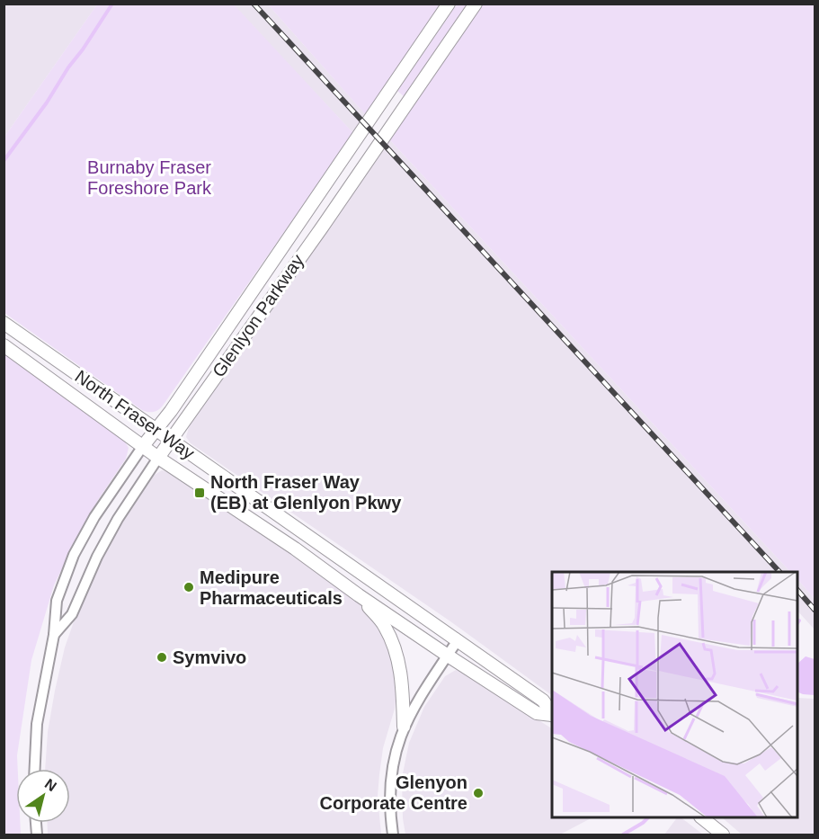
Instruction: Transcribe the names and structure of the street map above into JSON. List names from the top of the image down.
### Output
{
  "streets": {
    "street": ["Glenlyon Parkway", "North Fraser Way"]
  },
  "crossings": [
    ["Glenlyon Parkway", "North Fraser Way"]
  ],
  "parks": ["Burnaby Fraser Foreshore Park"],
  "places": {
    "transit": ["North Fraser Way (EB) at Glenlyon Pkwy"],
    "other": ["Medipure Pharmaceuticals", "Symvivo", "Glenyon Corporate Centre"]
  },
  "north": "top right"
}
